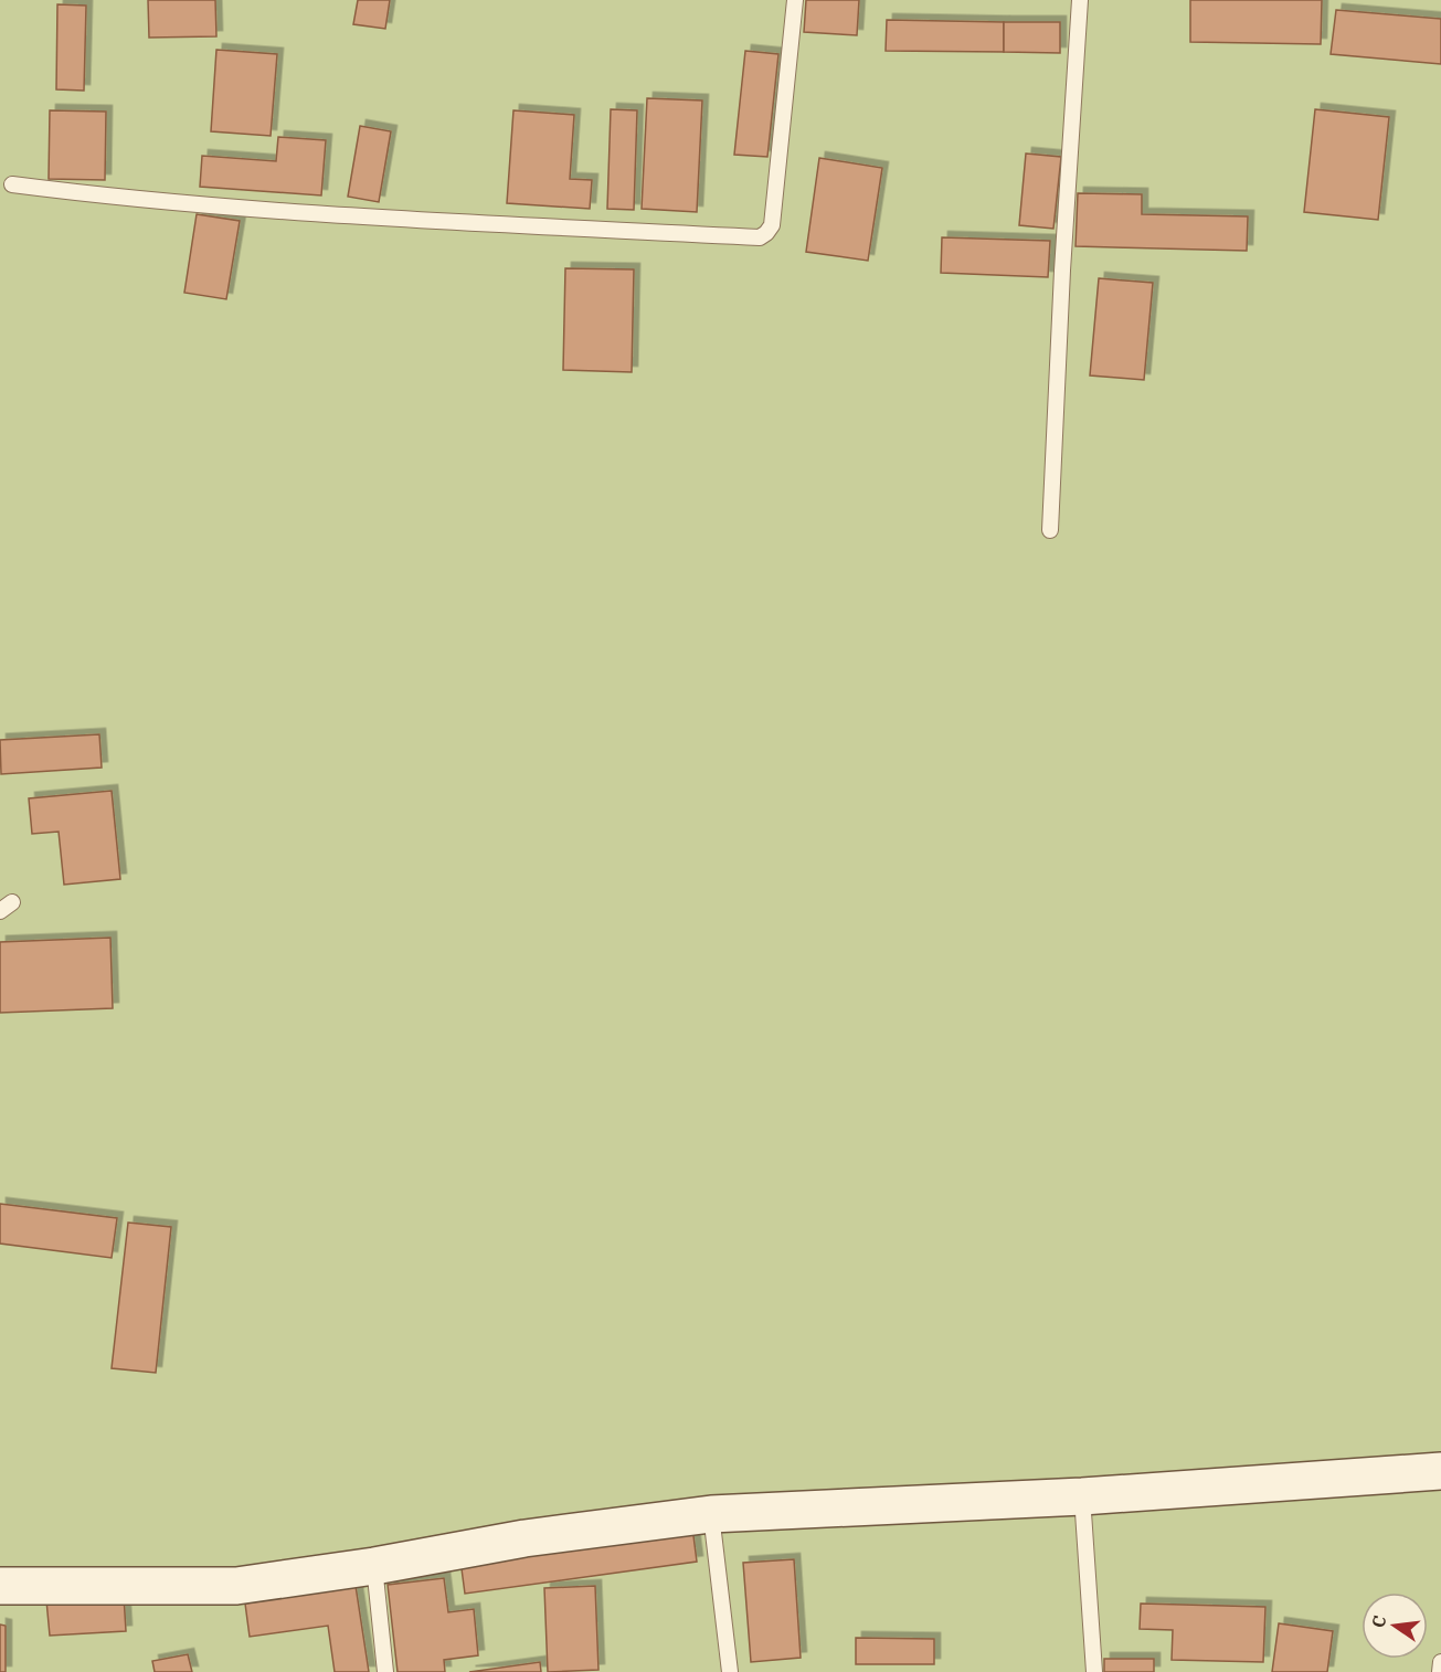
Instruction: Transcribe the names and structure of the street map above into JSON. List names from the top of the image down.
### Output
{
  "north": "left"
}
